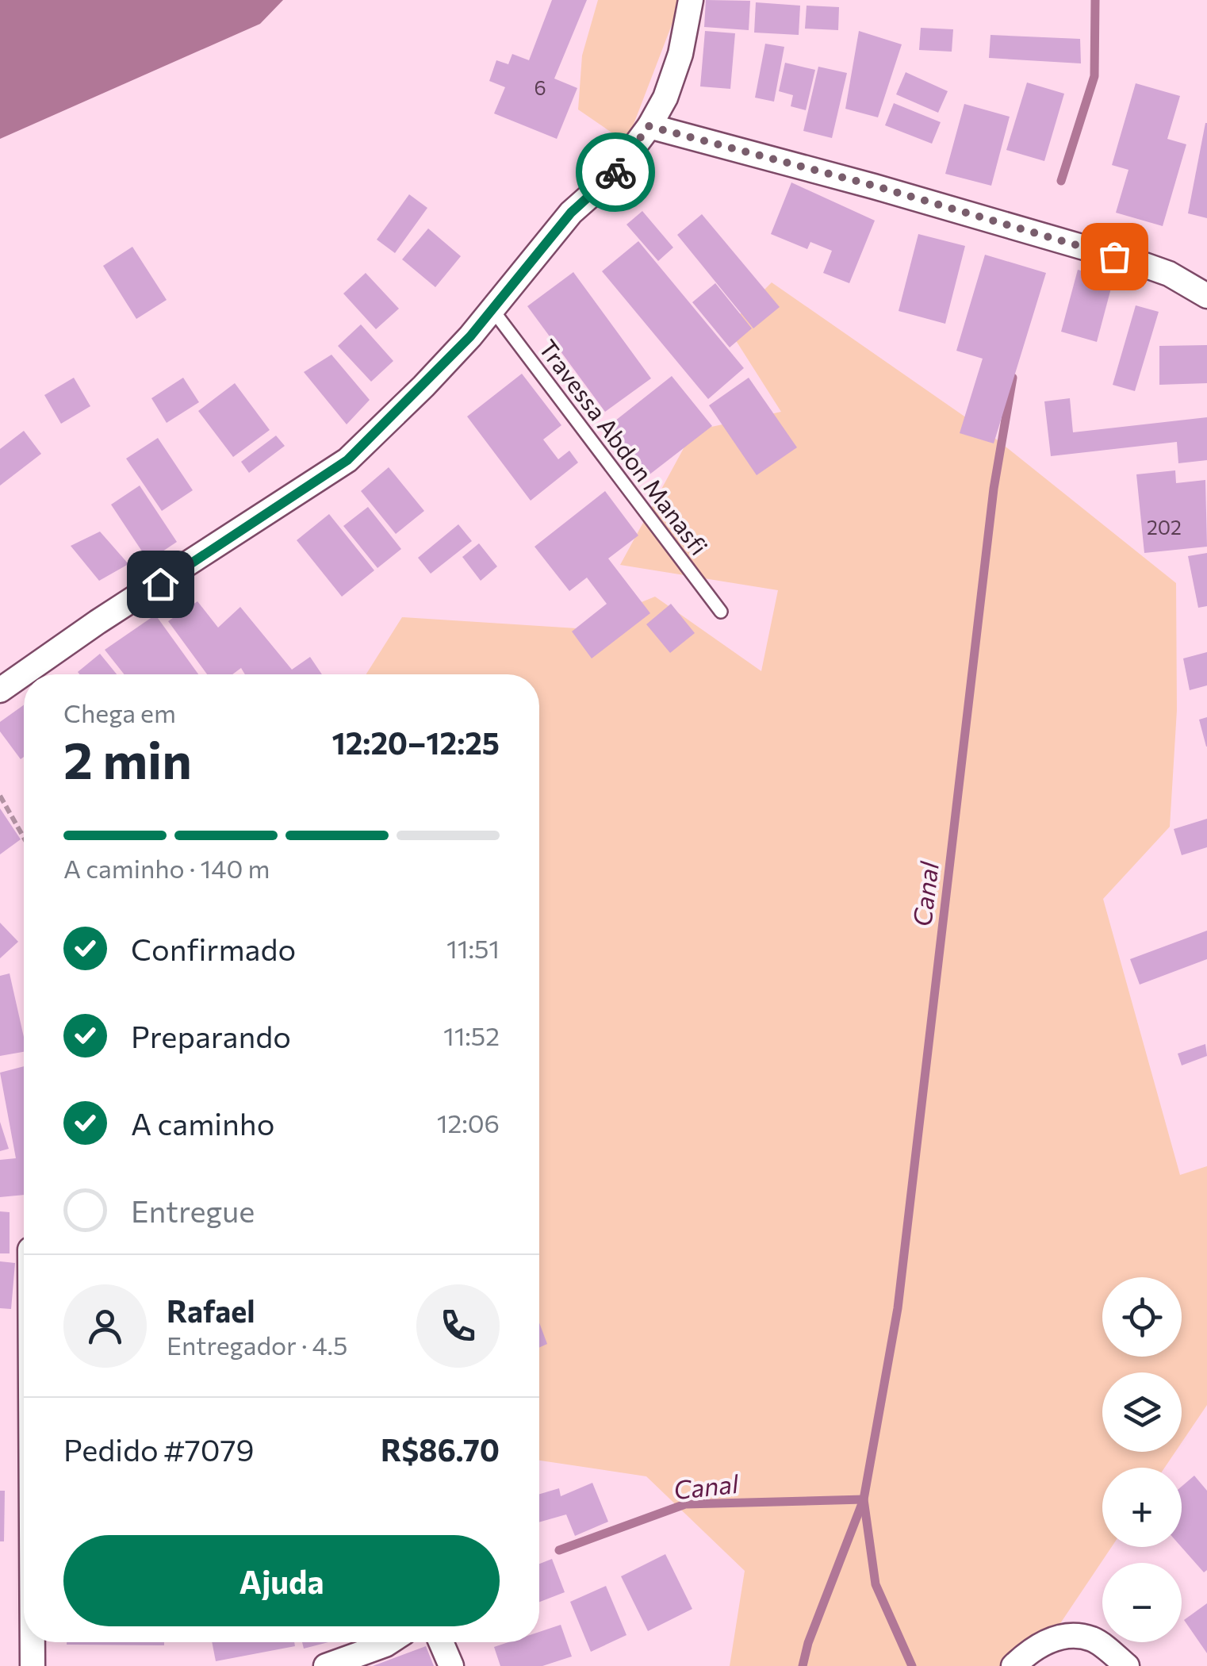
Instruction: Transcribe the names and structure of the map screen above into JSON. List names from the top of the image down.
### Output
{
  "streets": {
    "lane": ["Travessa Abdon Manasfi"]
  },
  "water": ["Canal"],
  "house_numbers": ["6", "202"],
  "page": {
    "heading": ["2 min", "Chega em", "12:20–12:25"],
    "panel": [
      "Rafael",
      "Entregador · 4.5",
      "Pedido #7079",
      "R$86.70"
    ],
    "bar": "A caminho · 140 m",
    "list": [
      ["Confirmado", "11:51"],
      ["Preparando", "11:52"],
      ["A caminho", "12:06"],
      "Entregue"
    ],
    "map_buttons": ["+", "−"],
    "buttons": "Ajuda"
  }
}
